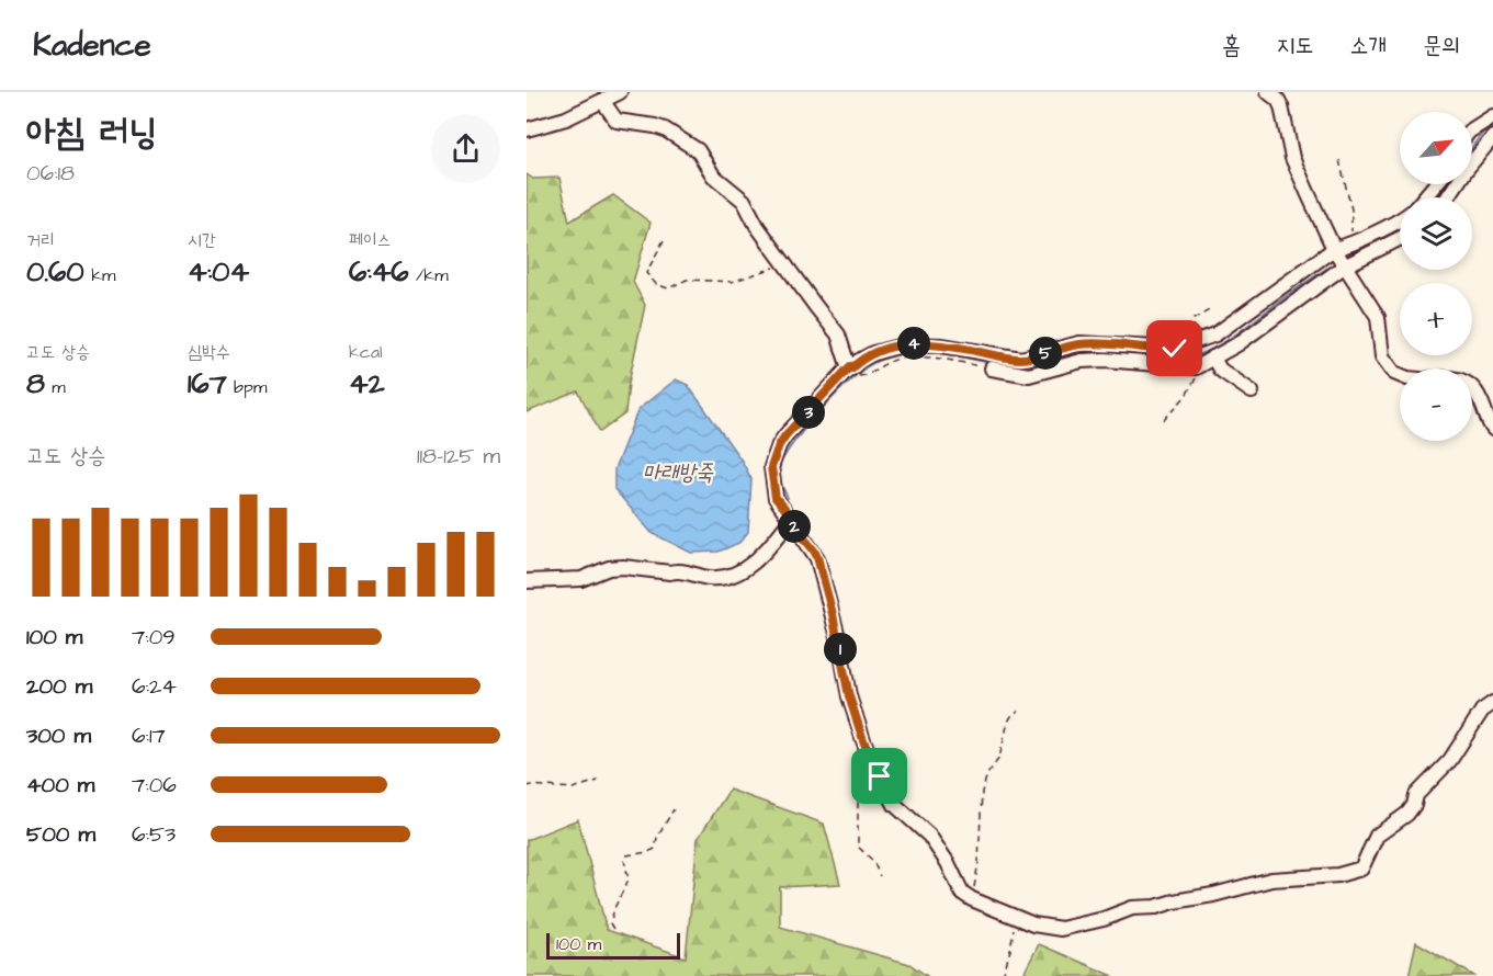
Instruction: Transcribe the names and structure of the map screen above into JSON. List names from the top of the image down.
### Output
{
  "water": ["마래방죽"],
  "scale_bar": "100 m",
  "north": "top right",
  "page": {
    "header": "Kadence",
    "nav": [
      "홈",
      "지도",
      "소개",
      "문의"
    ],
    "heading": ["아침 러닝", "06:18"],
    "map_buttons": ["+", "−"],
    "stats": [
      ["거리", "0.60 km"],
      ["시간", "4:04"],
      ["페이스", "6:46 /km"],
      ["고도 상승", "8 m"],
      ["심박수", "167 bpm"],
      ["kcal", "42"]
    ],
    "pins": [
      "4",
      "5",
      "3",
      "2",
      "1"
    ],
    "chart": ["고도 상승", "118–125 m"],
    "list": [
      {
        "name": "100 m",
        "note": "7:09"
      },
      {
        "name": "200 m",
        "note": "6:24"
      },
      {
        "name": "300 m",
        "note": "6:17"
      },
      {
        "name": "400 m",
        "note": "7:06"
      },
      {
        "name": "500 m",
        "note": "6:53"
      }
    ],
    "scale": "100 m"
  }
}
